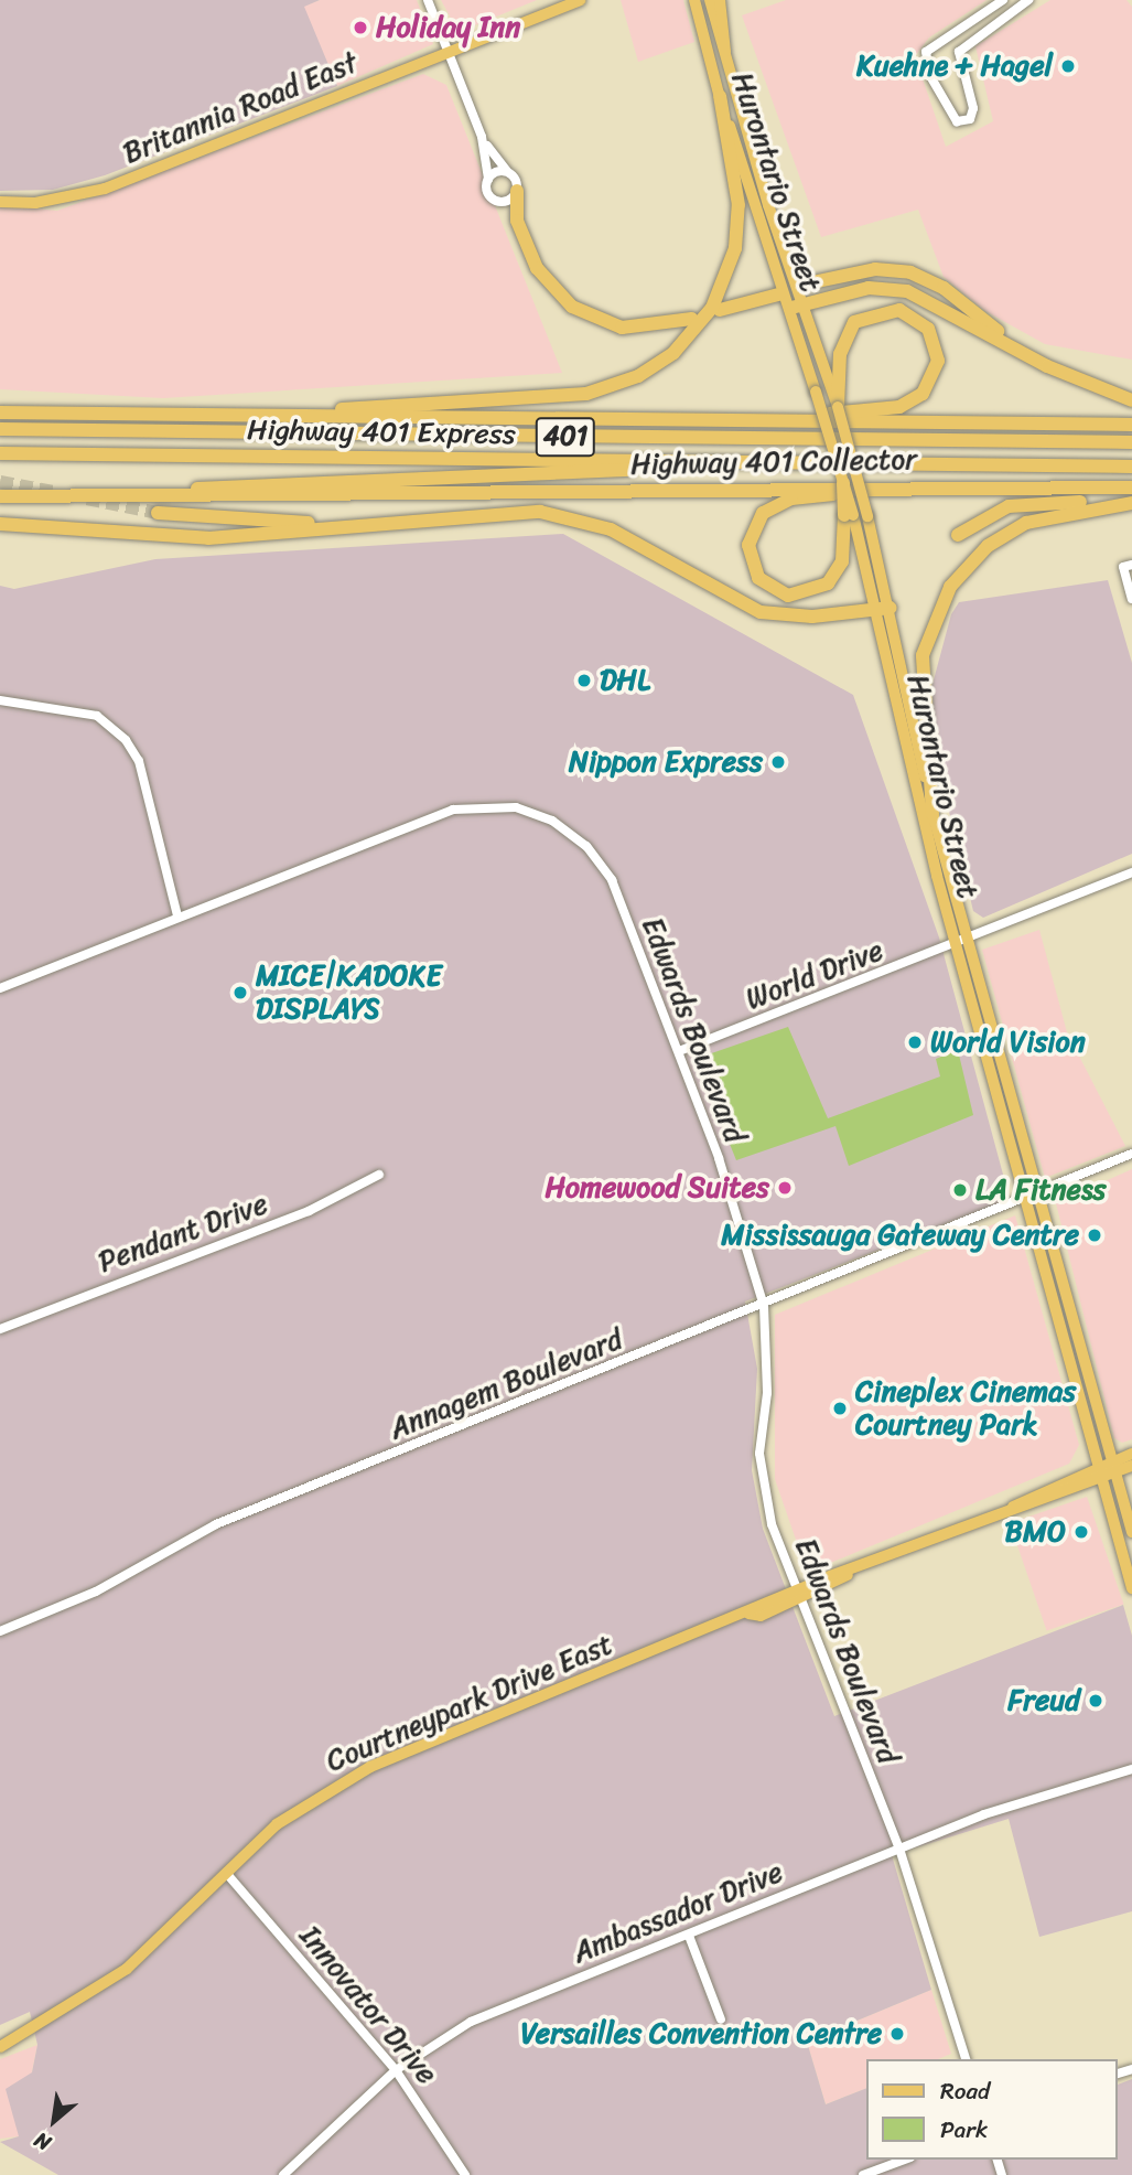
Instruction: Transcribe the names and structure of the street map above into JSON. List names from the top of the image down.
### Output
{
  "streets": {
    "highway": ["Highway 401 Express", "401", "Highway 401 Collector"],
    "main road": ["Britannia Road East", "Hurontario Street", "Courtneypark Drive East"],
    "street": [
      "World Drive",
      "Edwards Boulevard",
      "Pendant Drive",
      "Annagem Boulevard",
      "Ambassador Drive",
      "Innovator Drive"
    ]
  },
  "crossings": [
    ["Hurontario Street", "World Drive"],
    ["Hurontario Street", "Annagem Boulevard"],
    ["Hurontario Street", "Courtneypark Drive East"],
    ["World Drive", "Edwards Boulevard"],
    ["Edwards Boulevard", "Annagem Boulevard"],
    ["Edwards Boulevard", "Courtneypark Drive East"],
    ["Edwards Boulevard", "Ambassador Drive"],
    ["Courtneypark Drive East", "Innovator Drive"],
    ["Ambassador Drive", "Innovator Drive"]
  ],
  "places": [
    "Holiday Inn",
    "Kuehne + Hagel",
    "DHL",
    "Nippon Express",
    "MICE|KADOKE DISPLAYS",
    "World Vision",
    "Homewood Suites",
    "LA Fitness",
    "Mississauga Gateway Centre",
    "Cineplex Cinemas Courtney Park",
    "BMO",
    "Freud",
    "Versailles Convention Centre"
  ],
  "legend": ["Road", "Park"],
  "north": "bottom left"
}
